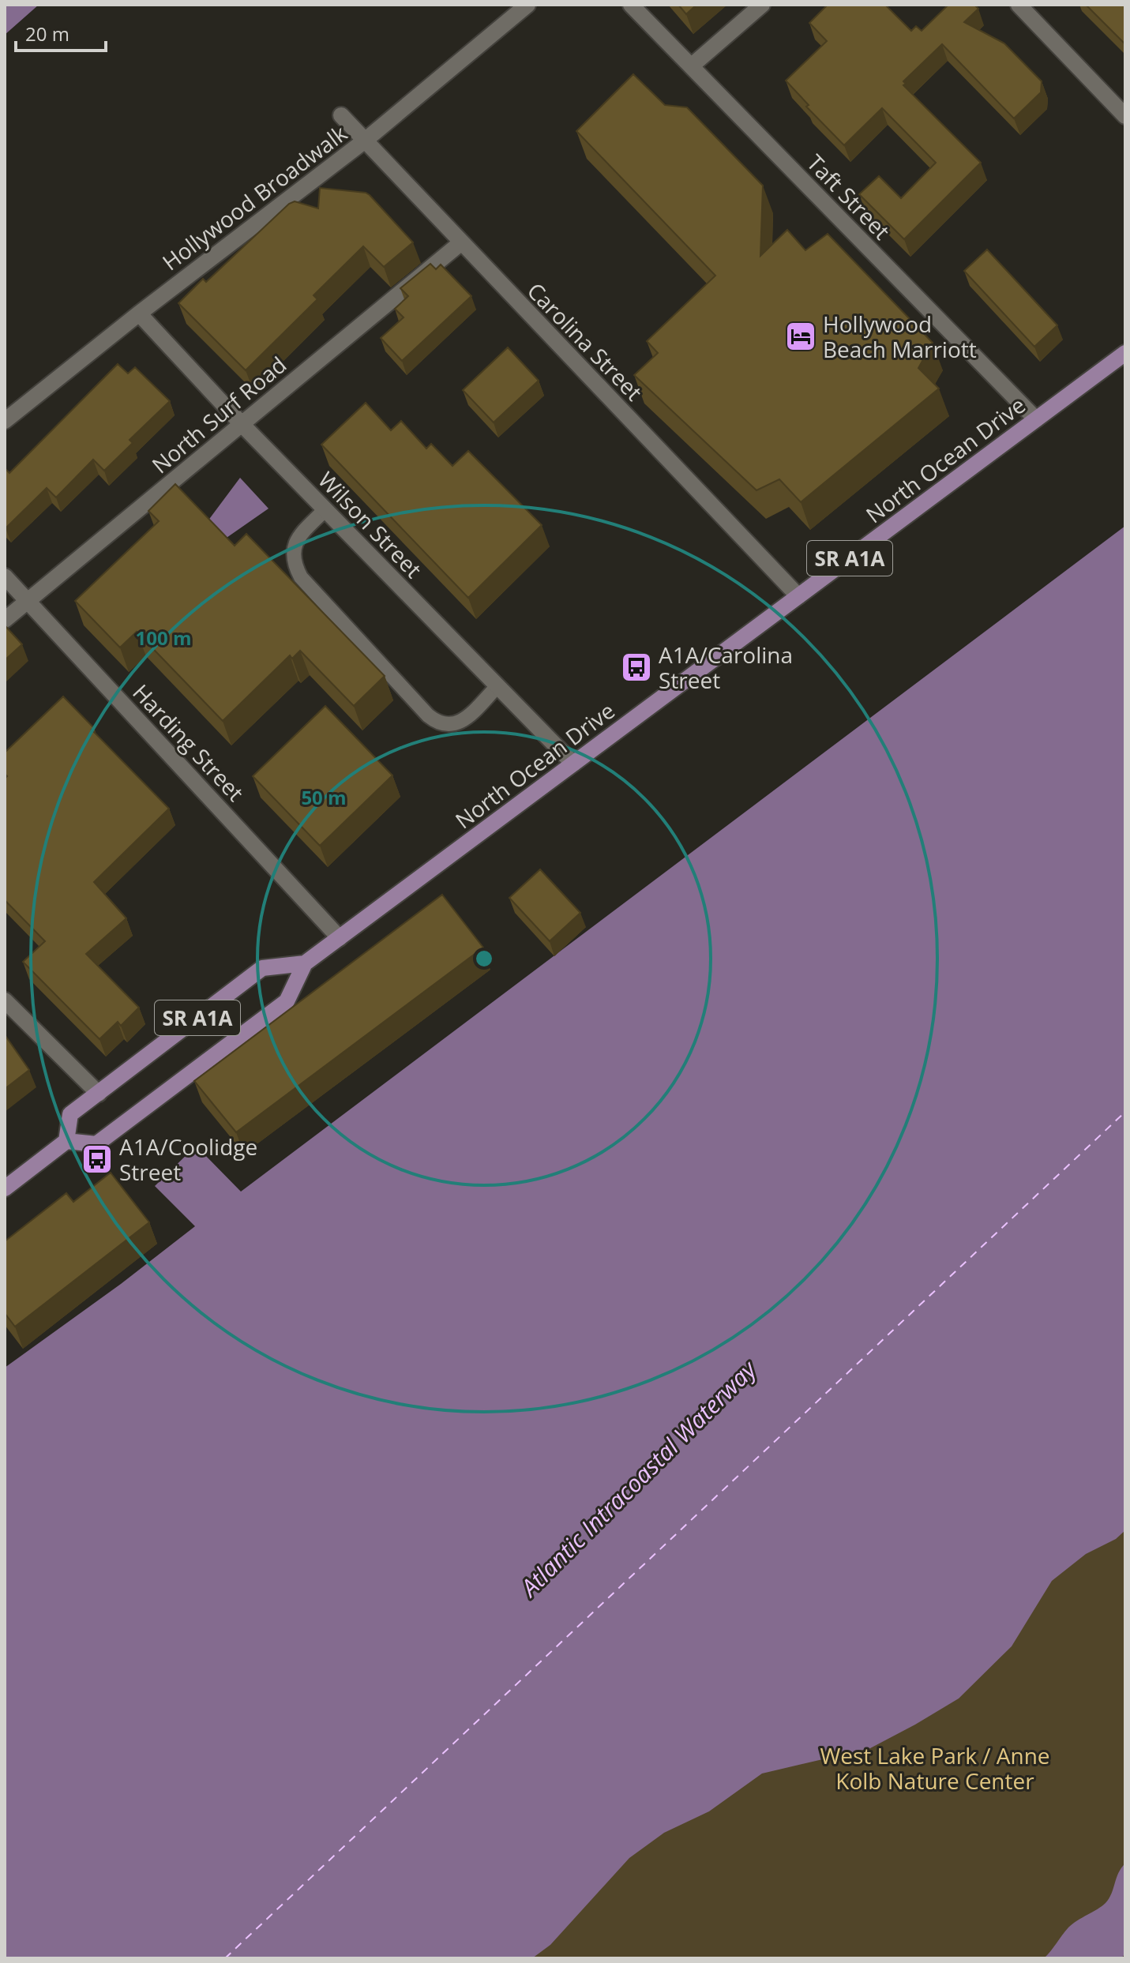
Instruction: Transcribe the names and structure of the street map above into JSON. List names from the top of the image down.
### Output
{
  "streets": {
    "main road": ["North Ocean Drive", "SR A1A"],
    "street": [
      "Taft Street",
      "Hollywood Broadwalk",
      "Carolina Street",
      "North Surf Road",
      "Wilson Street",
      "Harding Street"
    ]
  },
  "crossings": [
    ["Taft Street", "North Ocean Drive"],
    ["Hollywood Broadwalk", "Carolina Street"],
    ["Hollywood Broadwalk", "Wilson Street"],
    ["Carolina Street", "North Surf Road"],
    ["Carolina Street", "North Ocean Drive"],
    ["North Surf Road", "Wilson Street"],
    ["North Surf Road", "Harding Street"],
    ["North Ocean Drive", "Wilson Street"],
    ["North Ocean Drive", "Harding Street"]
  ],
  "water": ["Atlantic Intracoastal Waterway"],
  "parks": ["West Lake Park / Anne Kolb Nature Center"],
  "places": {
    "hotel": ["Hollywood Beach Marriott"],
    "bus stop": ["A1A/Carolina Street", "A1A/Coolidge Street"]
  },
  "scale_bar": "20 m",
  "rings": ["100 m", "50 m"]
}
